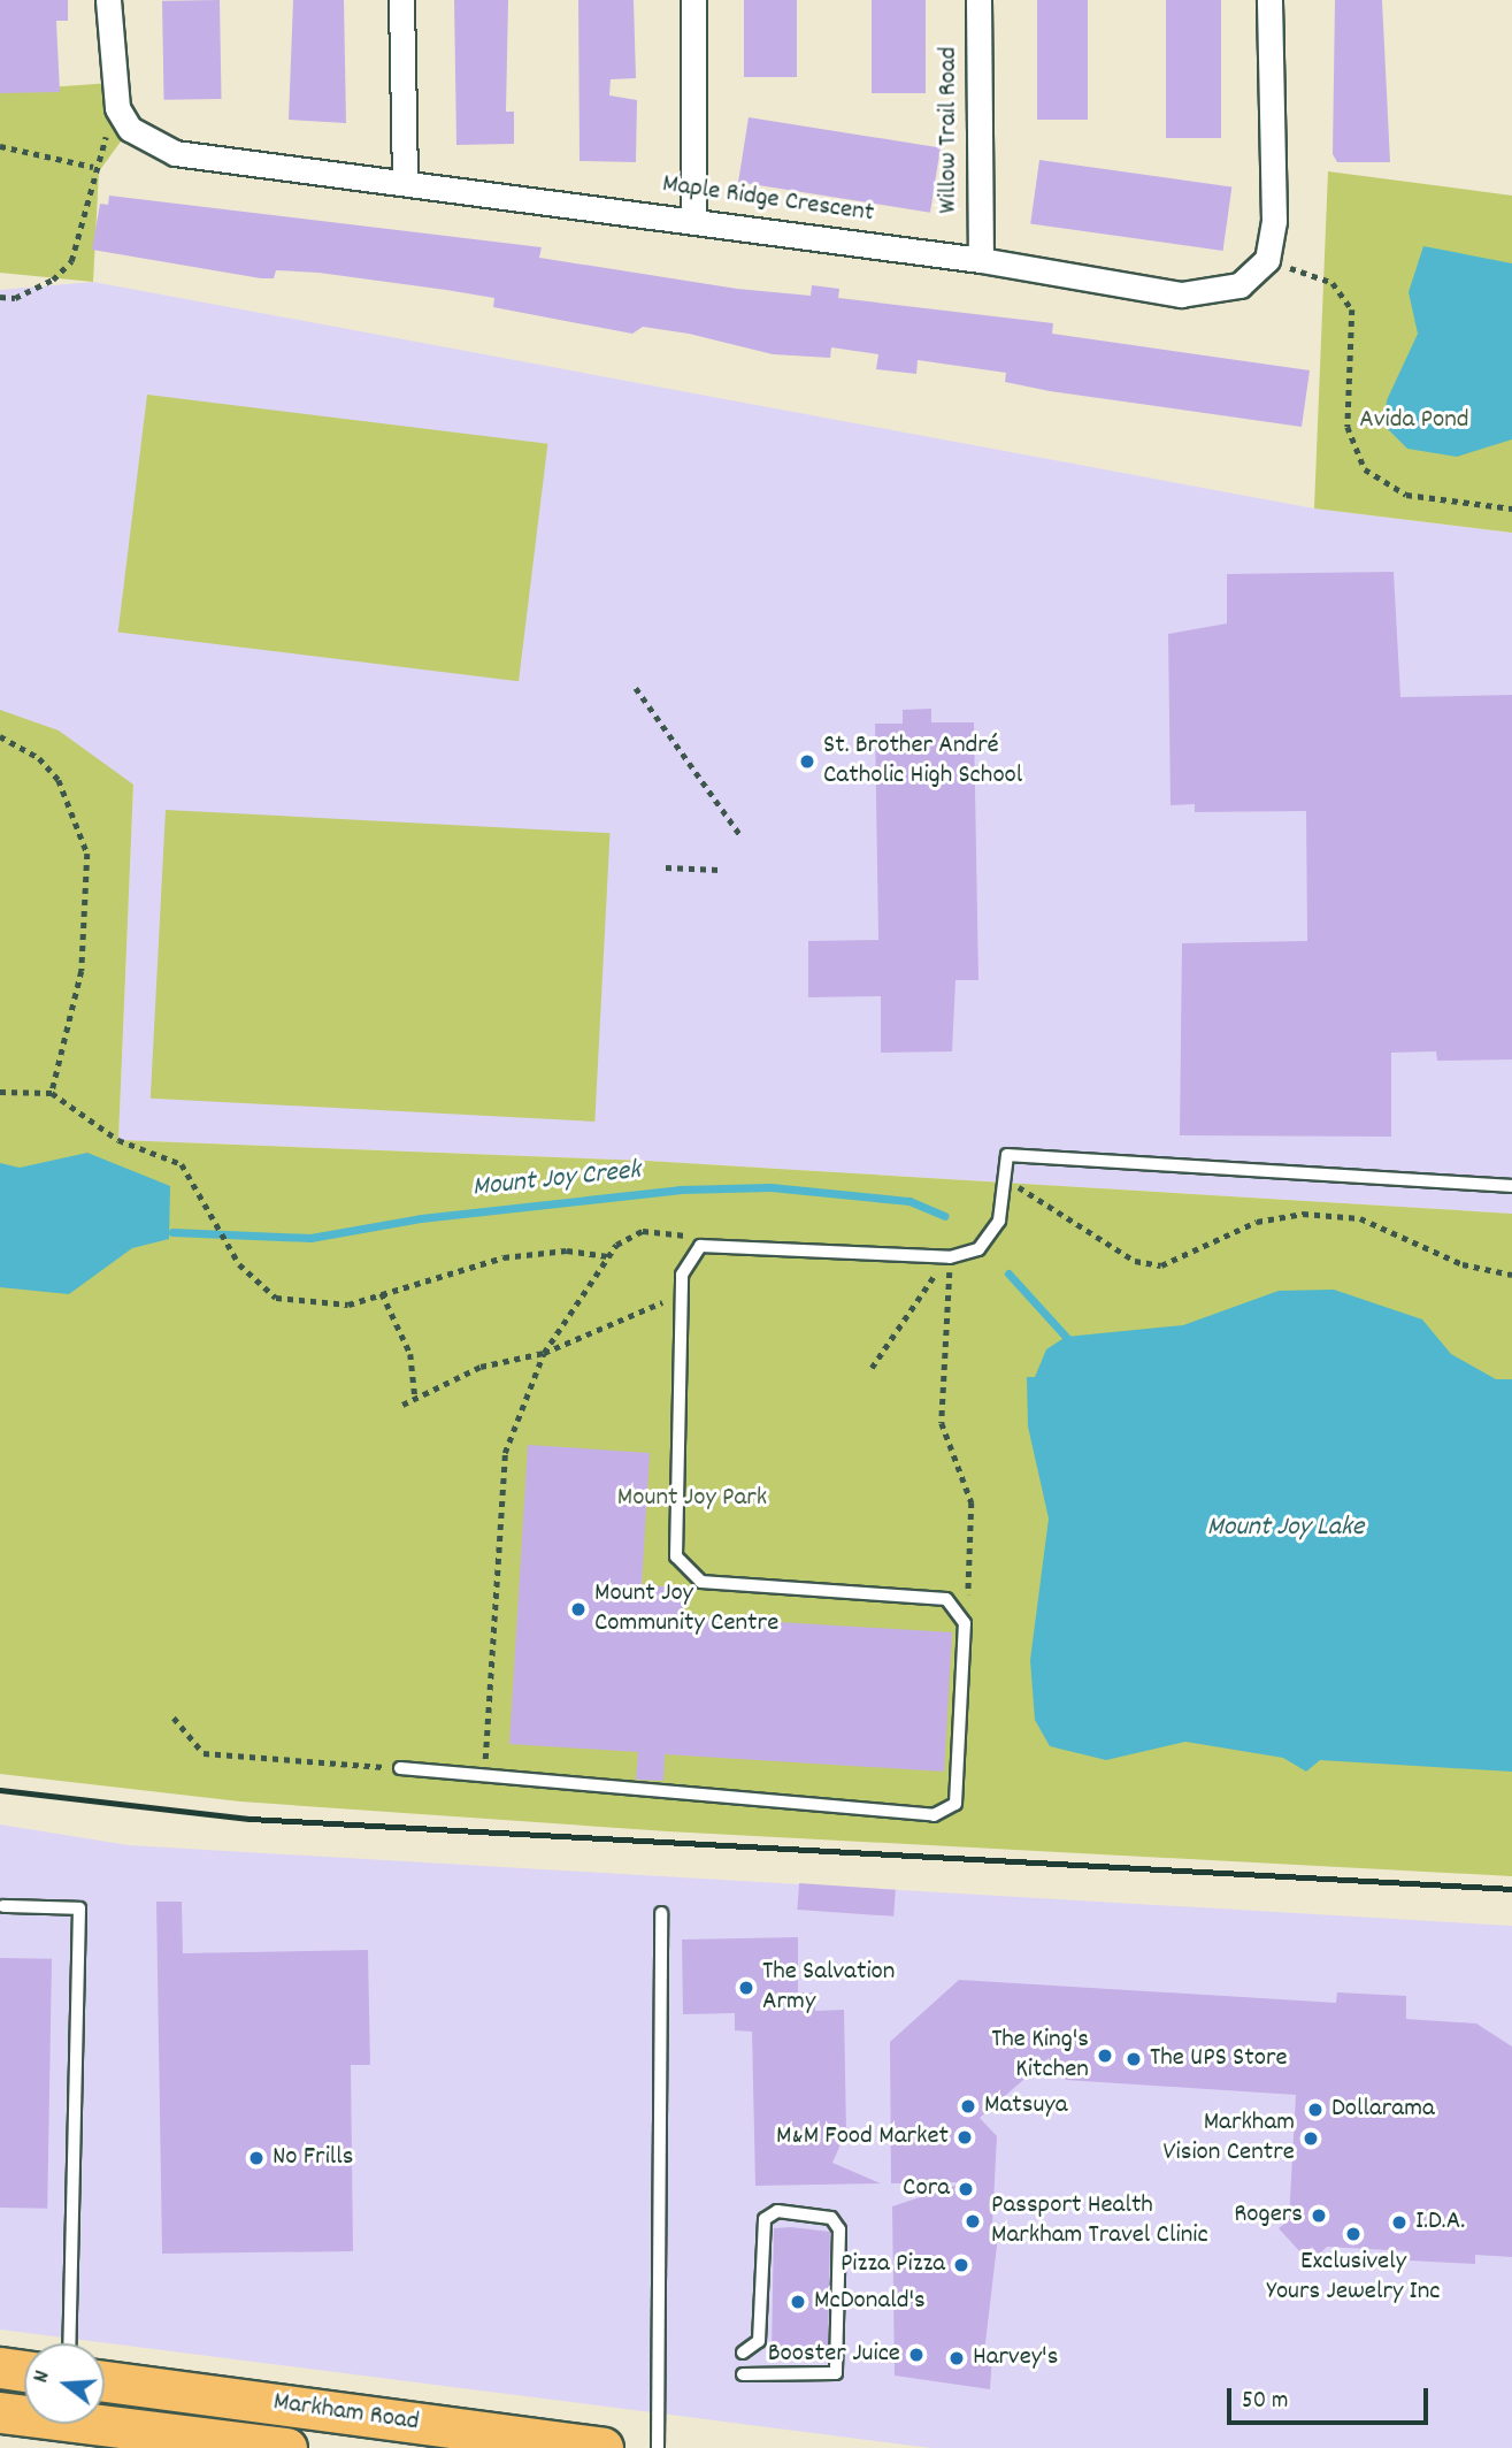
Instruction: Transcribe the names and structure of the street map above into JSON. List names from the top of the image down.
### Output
{
  "streets": {
    "main road": ["Markham Road"],
    "street": ["Willow Trail Road", "Maple Ridge Crescent"]
  },
  "crossings": [
    ["Willow Trail Road", "Maple Ridge Crescent"]
  ],
  "water": ["Mount Joy Creek", "Mount Joy Lake"],
  "parks": ["Avida Pond", "Mount Joy Park"],
  "places": [
    "St. Brother André Catholic High School",
    "Mount Joy Community Centre",
    "The Salvation Army",
    "The King's Kitchen",
    "The UPS Store",
    "Matsuya",
    "Dollarama",
    "M&M Food Market",
    "Markham Vision Centre",
    "No Frills",
    "Cora",
    "Rogers",
    "Passport Health Markham Travel Clinic",
    "I.D.A.",
    "Exclusively Yours Jewelry Inc",
    "Pizza Pizza",
    "McDonald's",
    "Booster Juice",
    "Harvey's"
  ],
  "scale_bar": "50 m",
  "north": "left"
}
